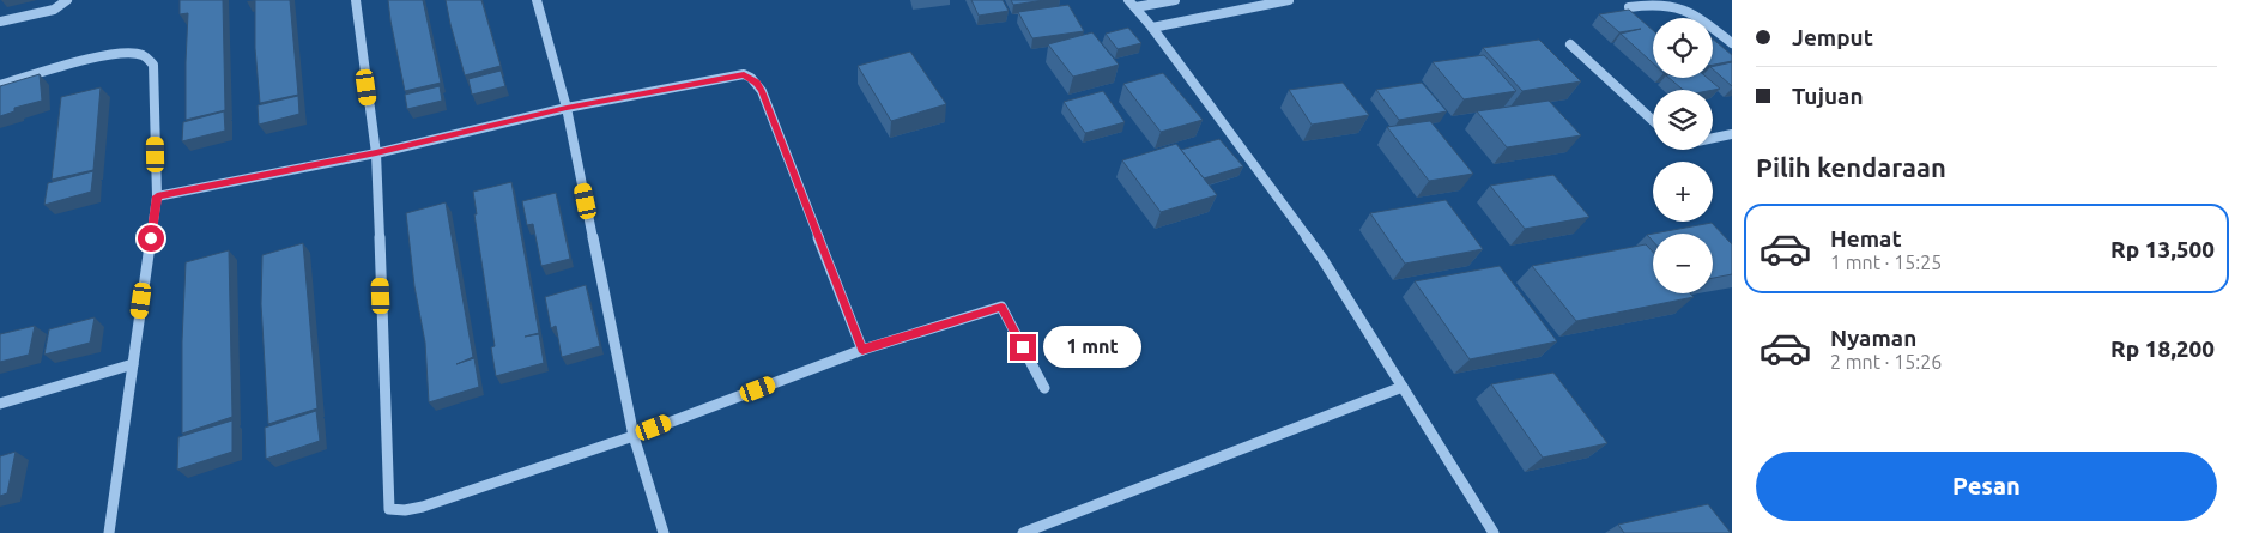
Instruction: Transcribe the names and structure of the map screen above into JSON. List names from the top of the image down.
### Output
{
  "page": {
    "banner": ["Jemput", "Tujuan"],
    "map_buttons": ["+", "−"],
    "heading": "Pilih kendaraan",
    "list": [
      {
        "name": "Hemat",
        "note": "1 mnt · 15:25",
        "value": "Rp 13,500"
      },
      {
        "name": "Nyaman",
        "note": "2 mnt · 15:26",
        "value": "Rp 18,200"
      }
    ],
    "bubble": "1 mnt",
    "buttons": "Pesan"
  }
}
